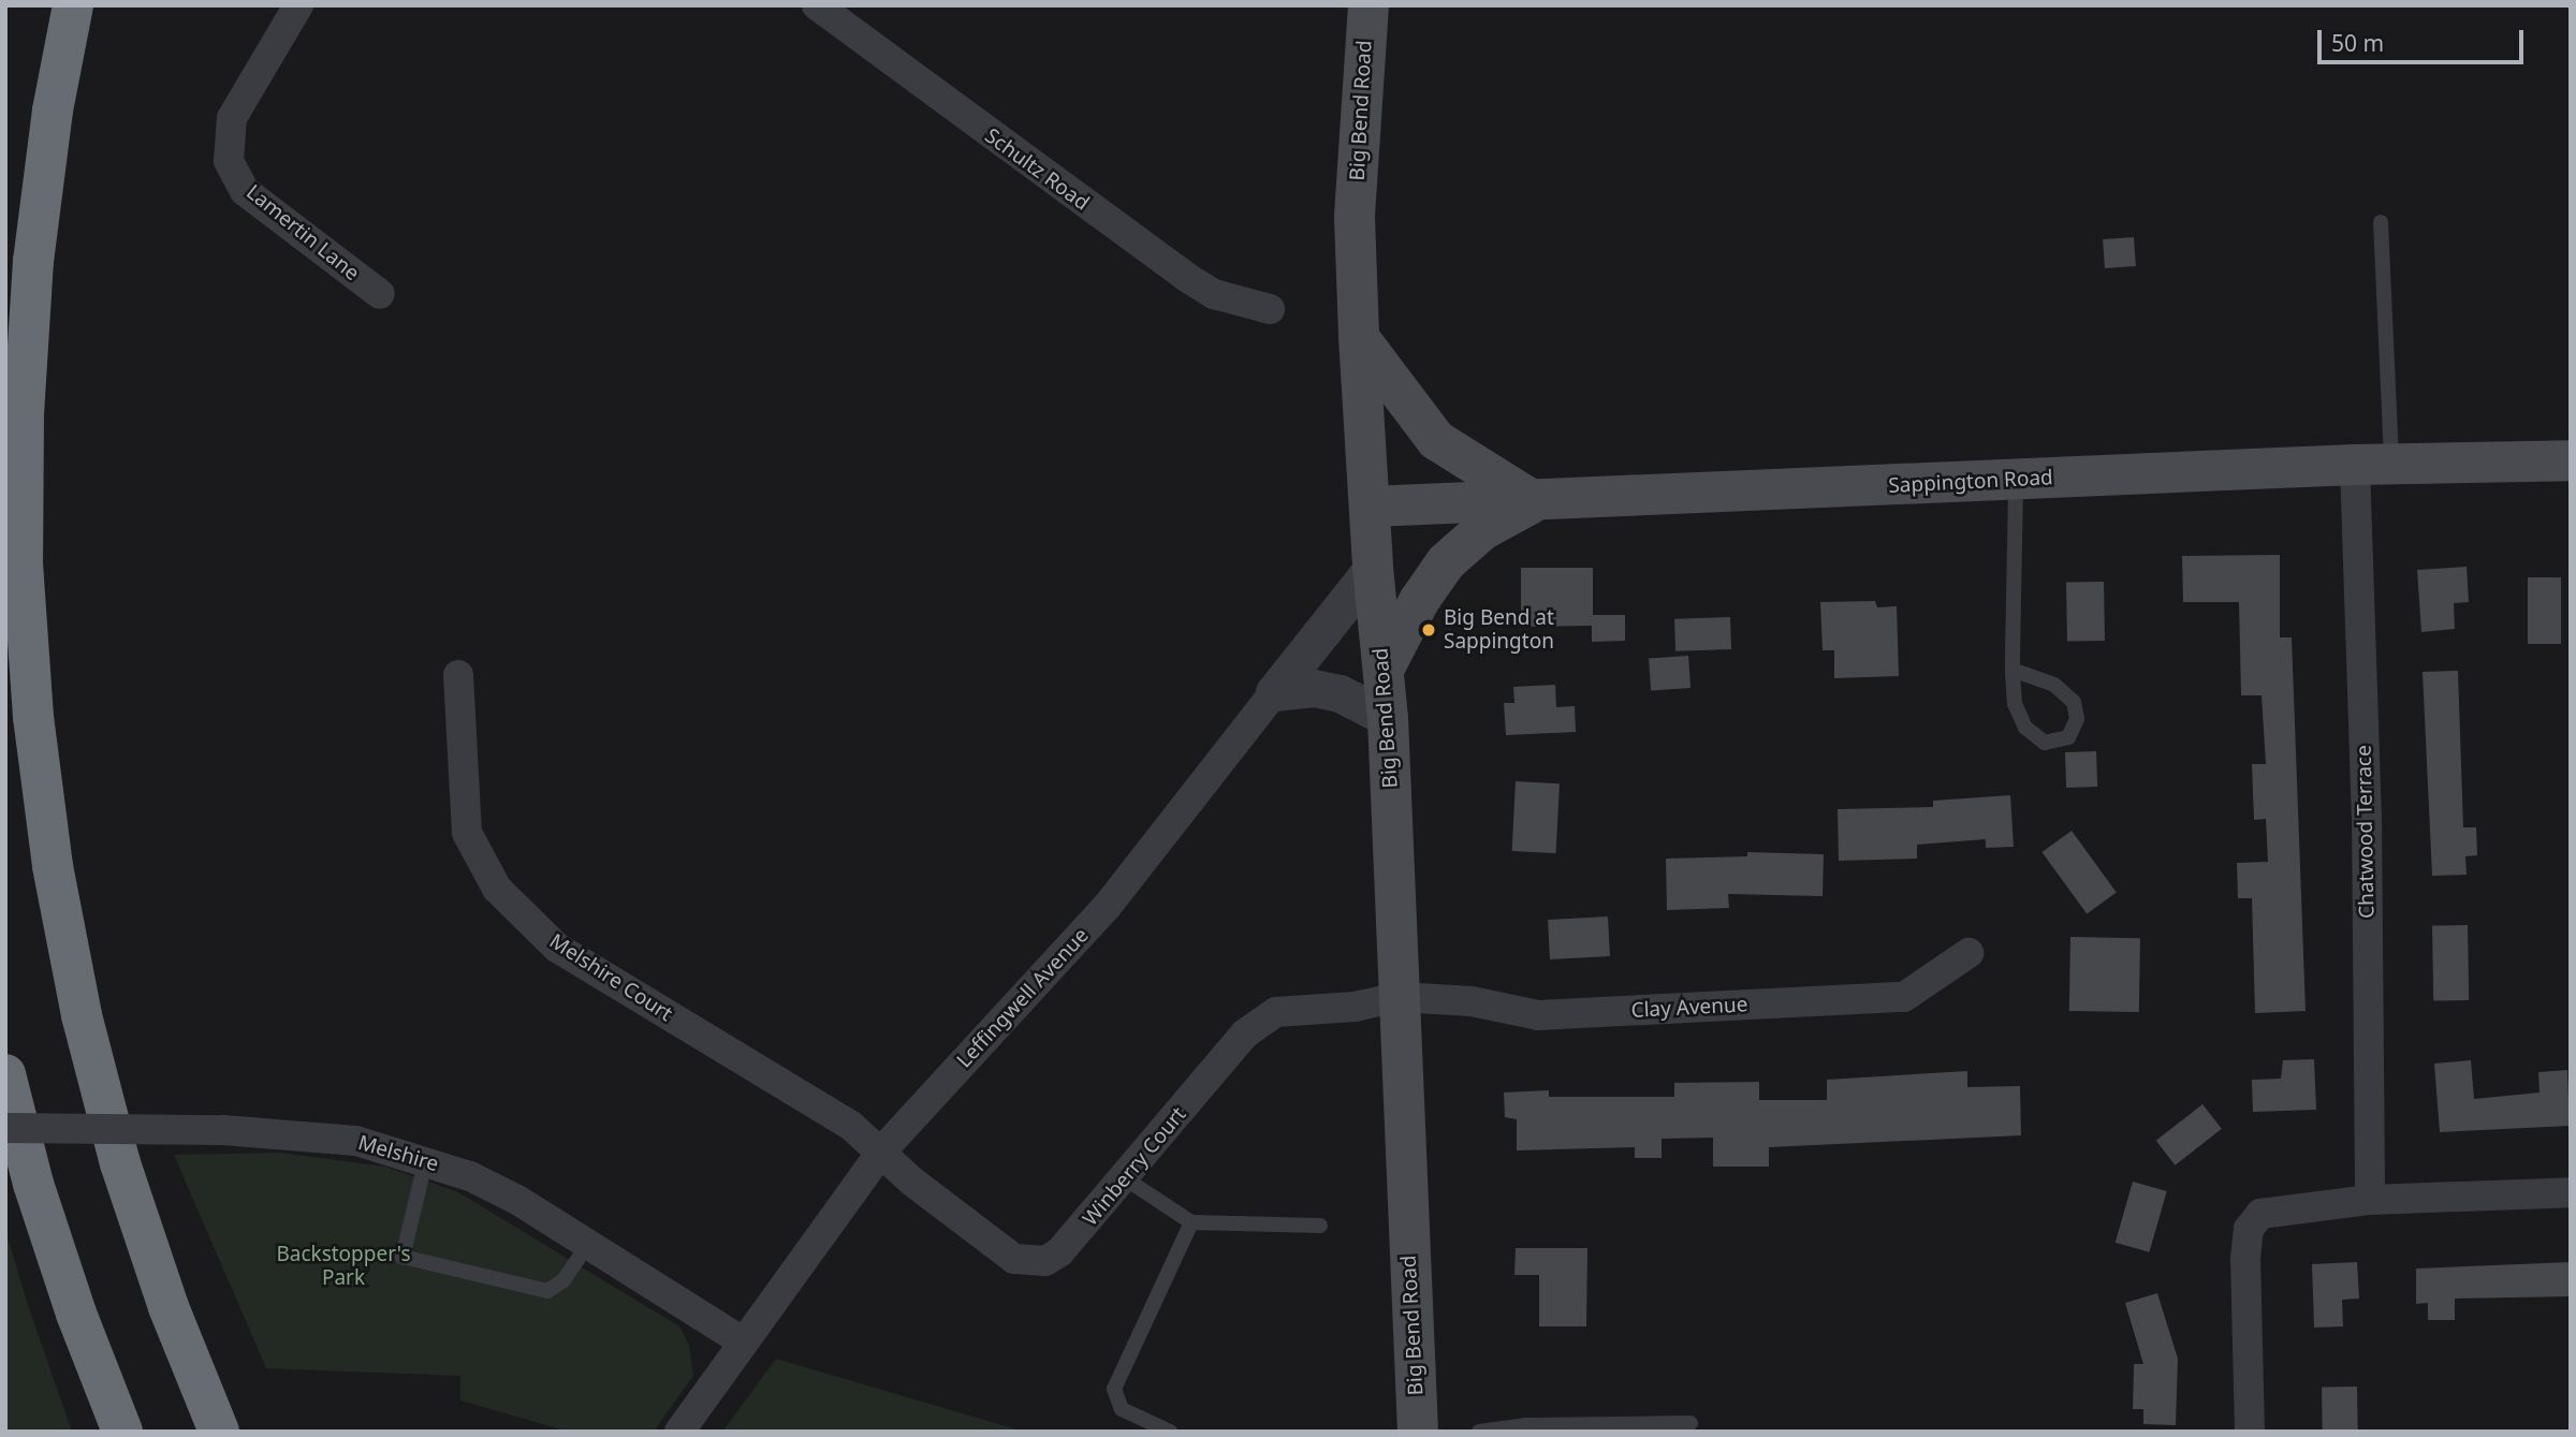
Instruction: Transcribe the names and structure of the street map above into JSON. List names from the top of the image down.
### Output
{
  "streets": {
    "main road": ["Big Bend Road", "Sappington Road"],
    "street": [
      "Schultz Road",
      "Lamertin Lane",
      "Chatwood Terrace",
      "Melshire Court",
      "Leffingwell Avenue",
      "Clay Avenue",
      "Melshire",
      "Winberry Court"
    ]
  },
  "crossings": [
    ["Big Bend Road", "Sappington Road"],
    ["Big Bend Road", "Leffingwell Avenue"],
    ["Big Bend Road", "Clay Avenue"],
    ["Big Bend Road", "Winberry Court"],
    ["Sappington Road", "Chatwood Terrace"],
    ["Melshire Court", "Leffingwell Avenue"],
    ["Melshire Court", "Winberry Court"],
    ["Leffingwell Avenue", "Melshire"],
    ["Leffingwell Avenue", "Winberry Court"],
    ["Clay Avenue", "Winberry Court"]
  ],
  "parks": ["Backstopper's Park"],
  "places": ["Big Bend at Sappington"],
  "scale_bar": "50 m"
}
